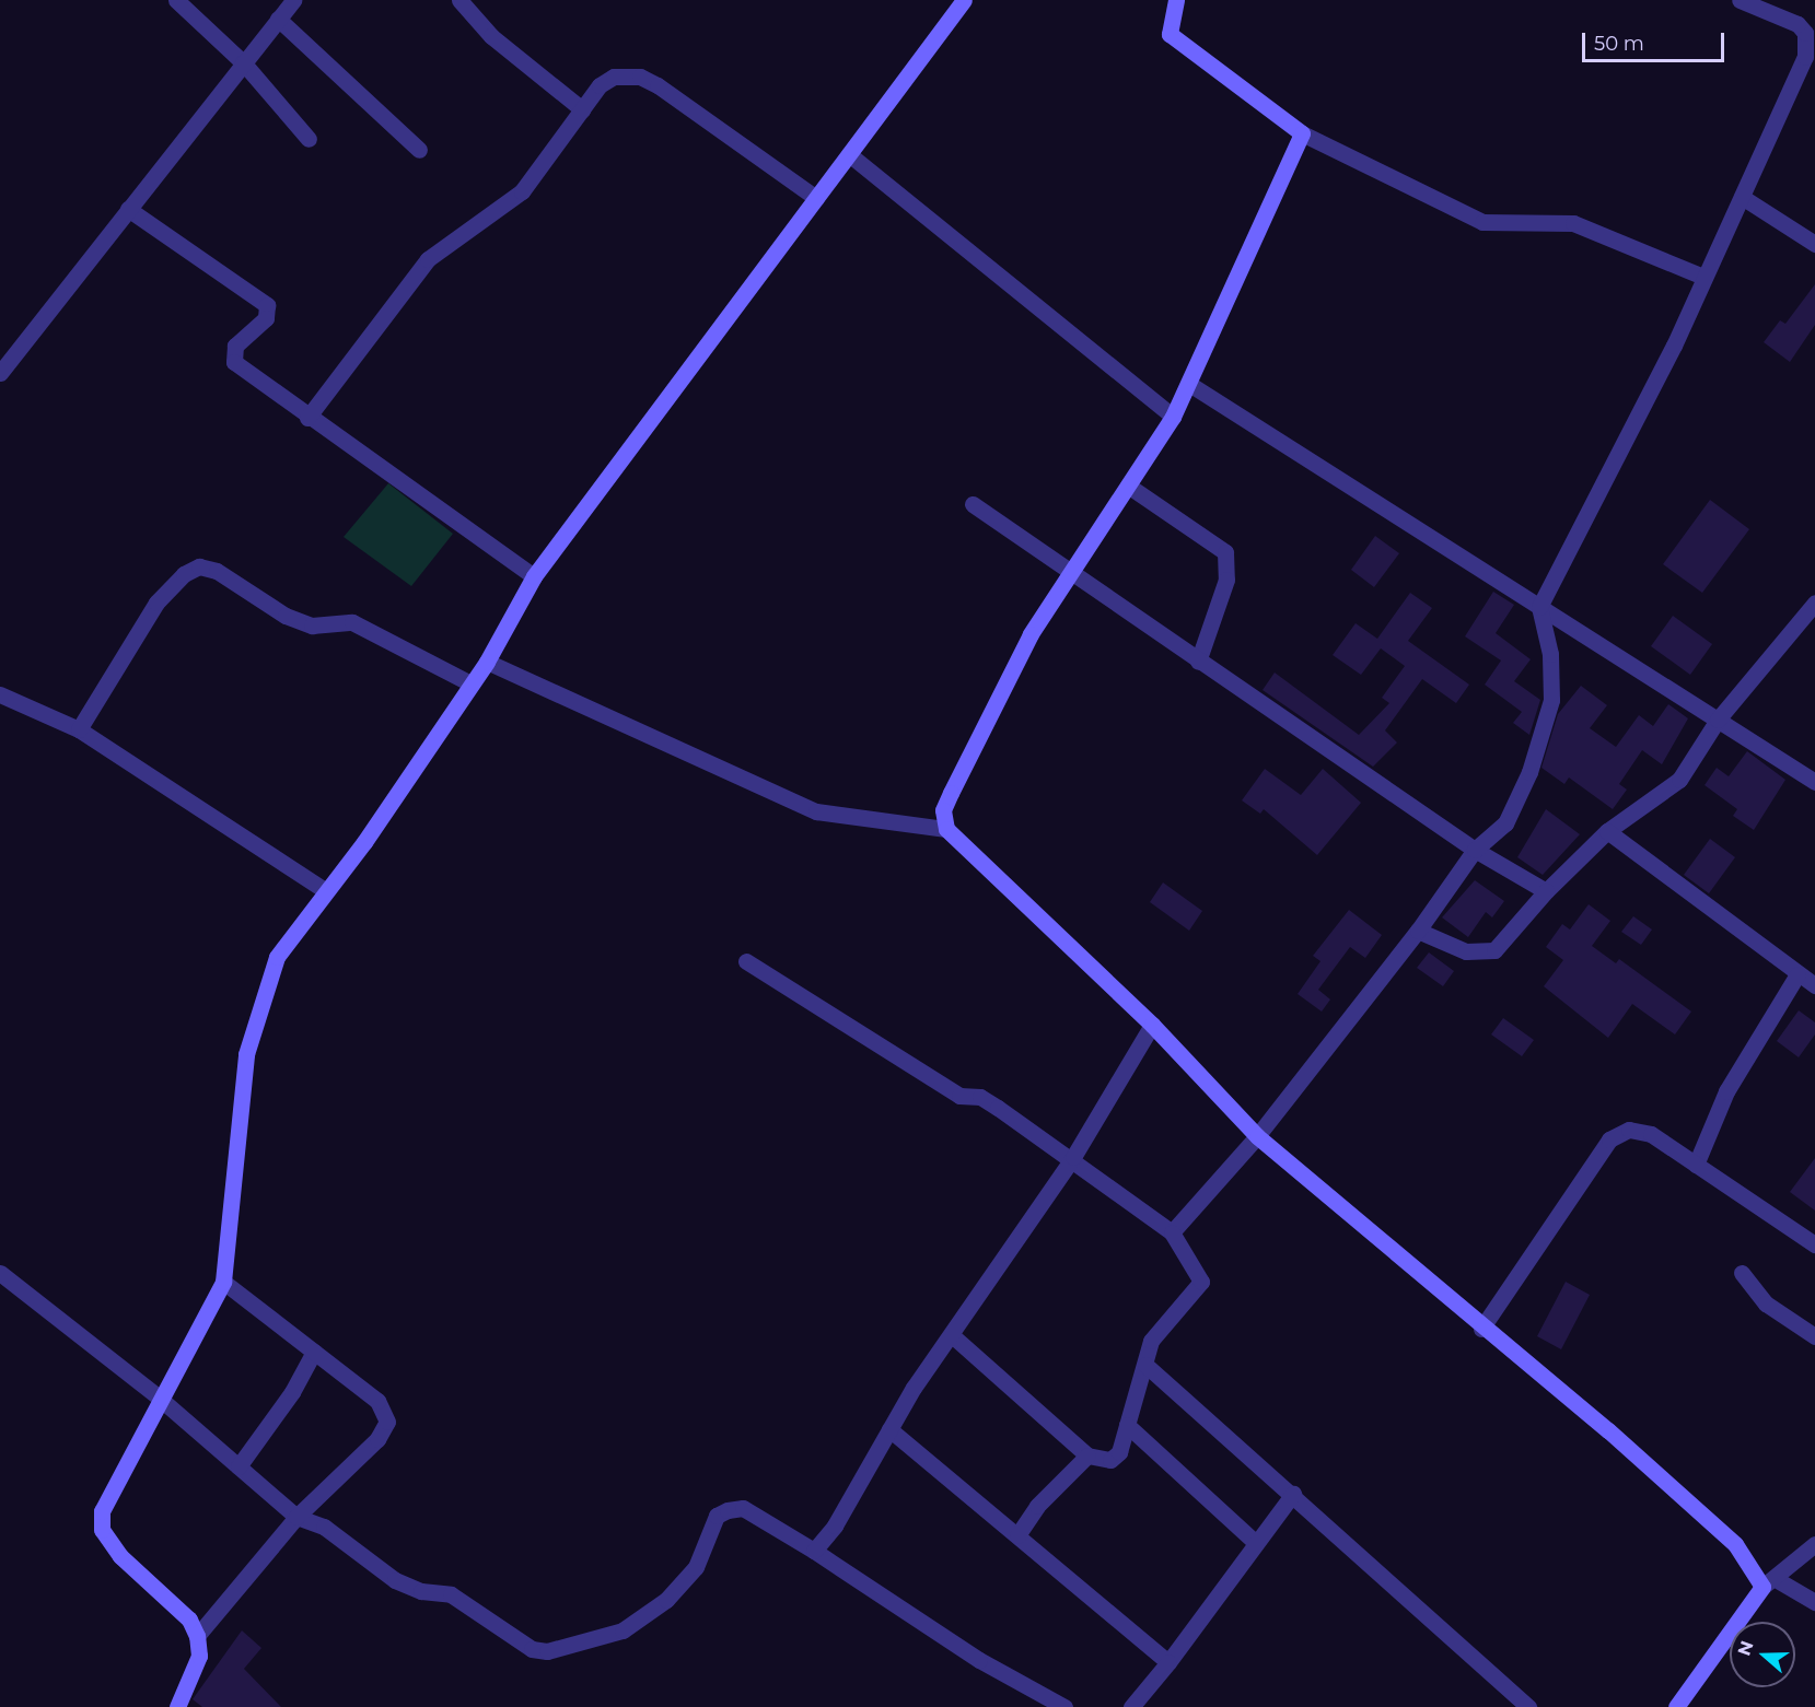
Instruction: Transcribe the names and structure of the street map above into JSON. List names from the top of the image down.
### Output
{
  "scale_bar": "50 m",
  "north": "left"
}
